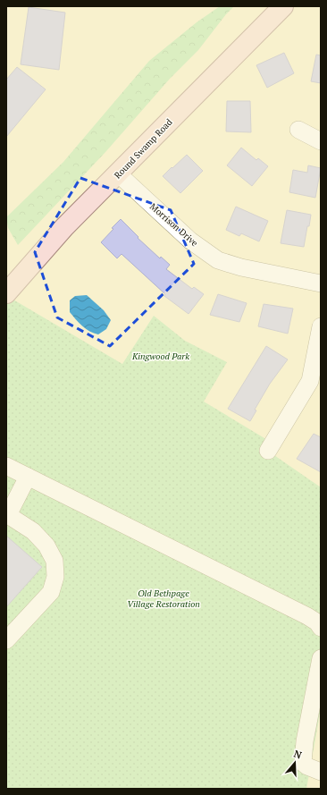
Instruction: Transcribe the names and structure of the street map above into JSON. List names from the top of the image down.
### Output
{
  "streets": {
    "main road": ["Round Swamp Road"],
    "street": ["Morrison Drive"]
  },
  "crossings": [
    ["Round Swamp Road", "Morrison Drive"]
  ],
  "parks": ["Kingwood Park", "Old Bethpage Village Restoration"],
  "north": "top"
}
